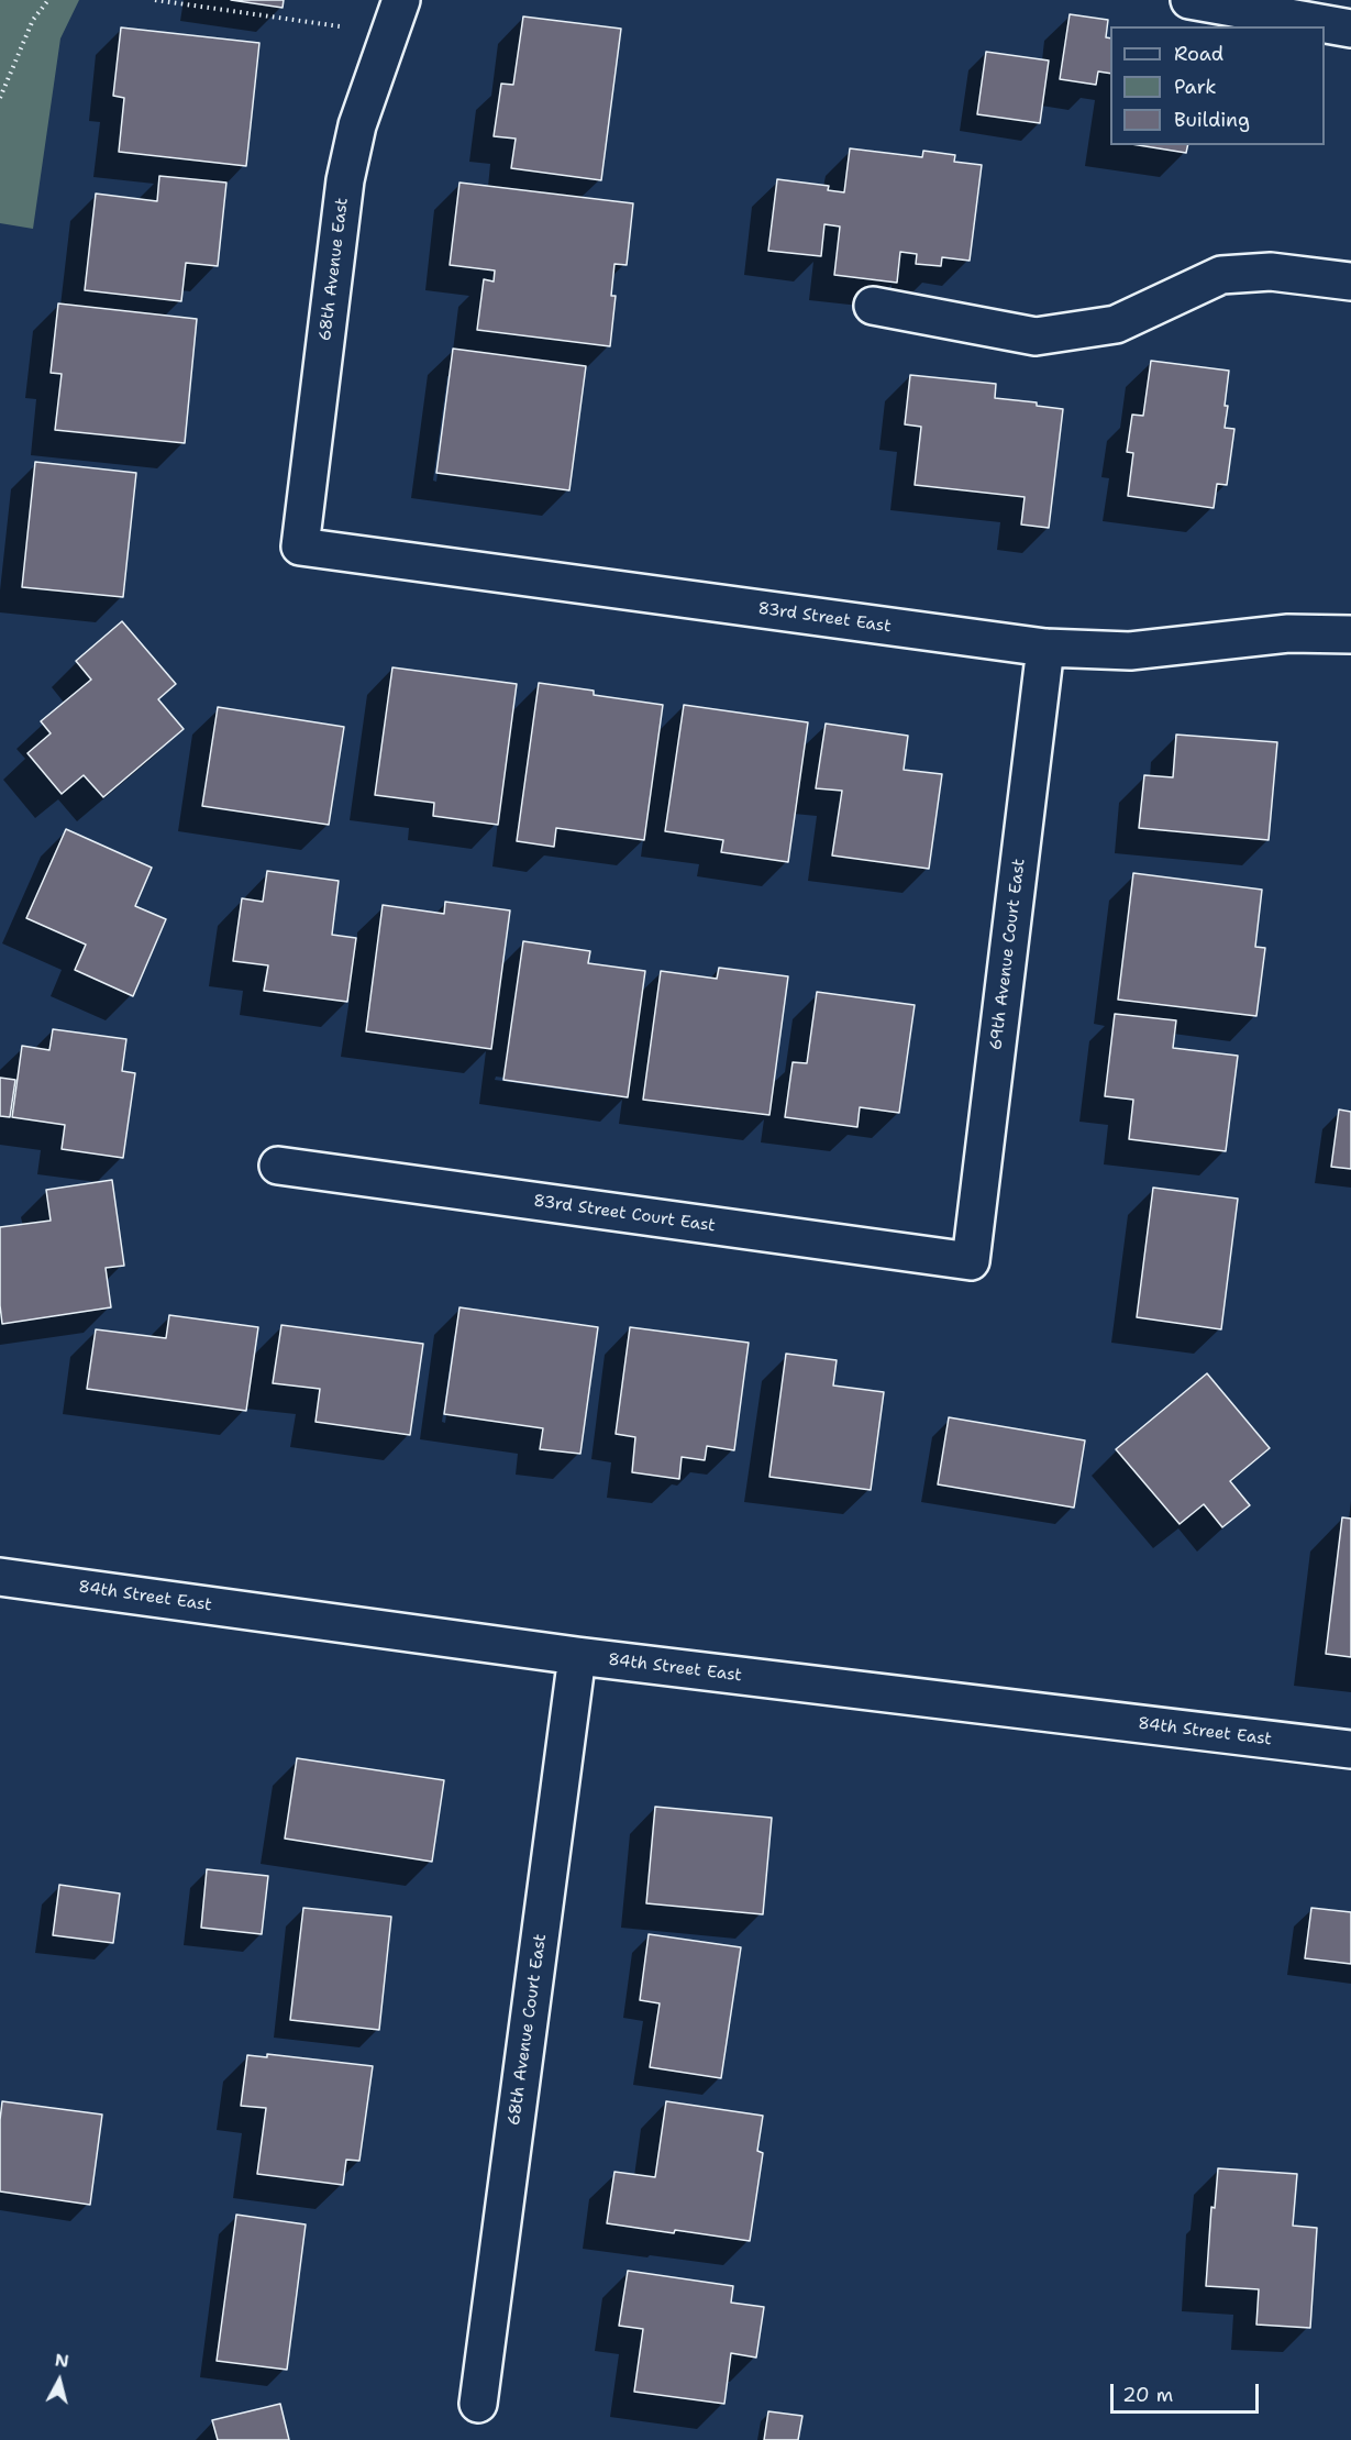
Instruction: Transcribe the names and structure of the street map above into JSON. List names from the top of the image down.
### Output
{
  "streets": {
    "street": [
      "68th Avenue East",
      "83rd Street East",
      "69th Avenue Court East",
      "83rd Street Court East",
      "84th Street East",
      "68th Avenue Court East"
    ]
  },
  "crossings": [
    ["68th Avenue East", "83rd Street East"],
    ["83rd Street East", "69th Avenue Court East"],
    ["69th Avenue Court East", "83rd Street Court East"],
    ["84th Street East", "68th Avenue Court East"]
  ],
  "legend": ["Road", "Park", "Building"],
  "scale_bar": "20 m",
  "north": "top"
}
